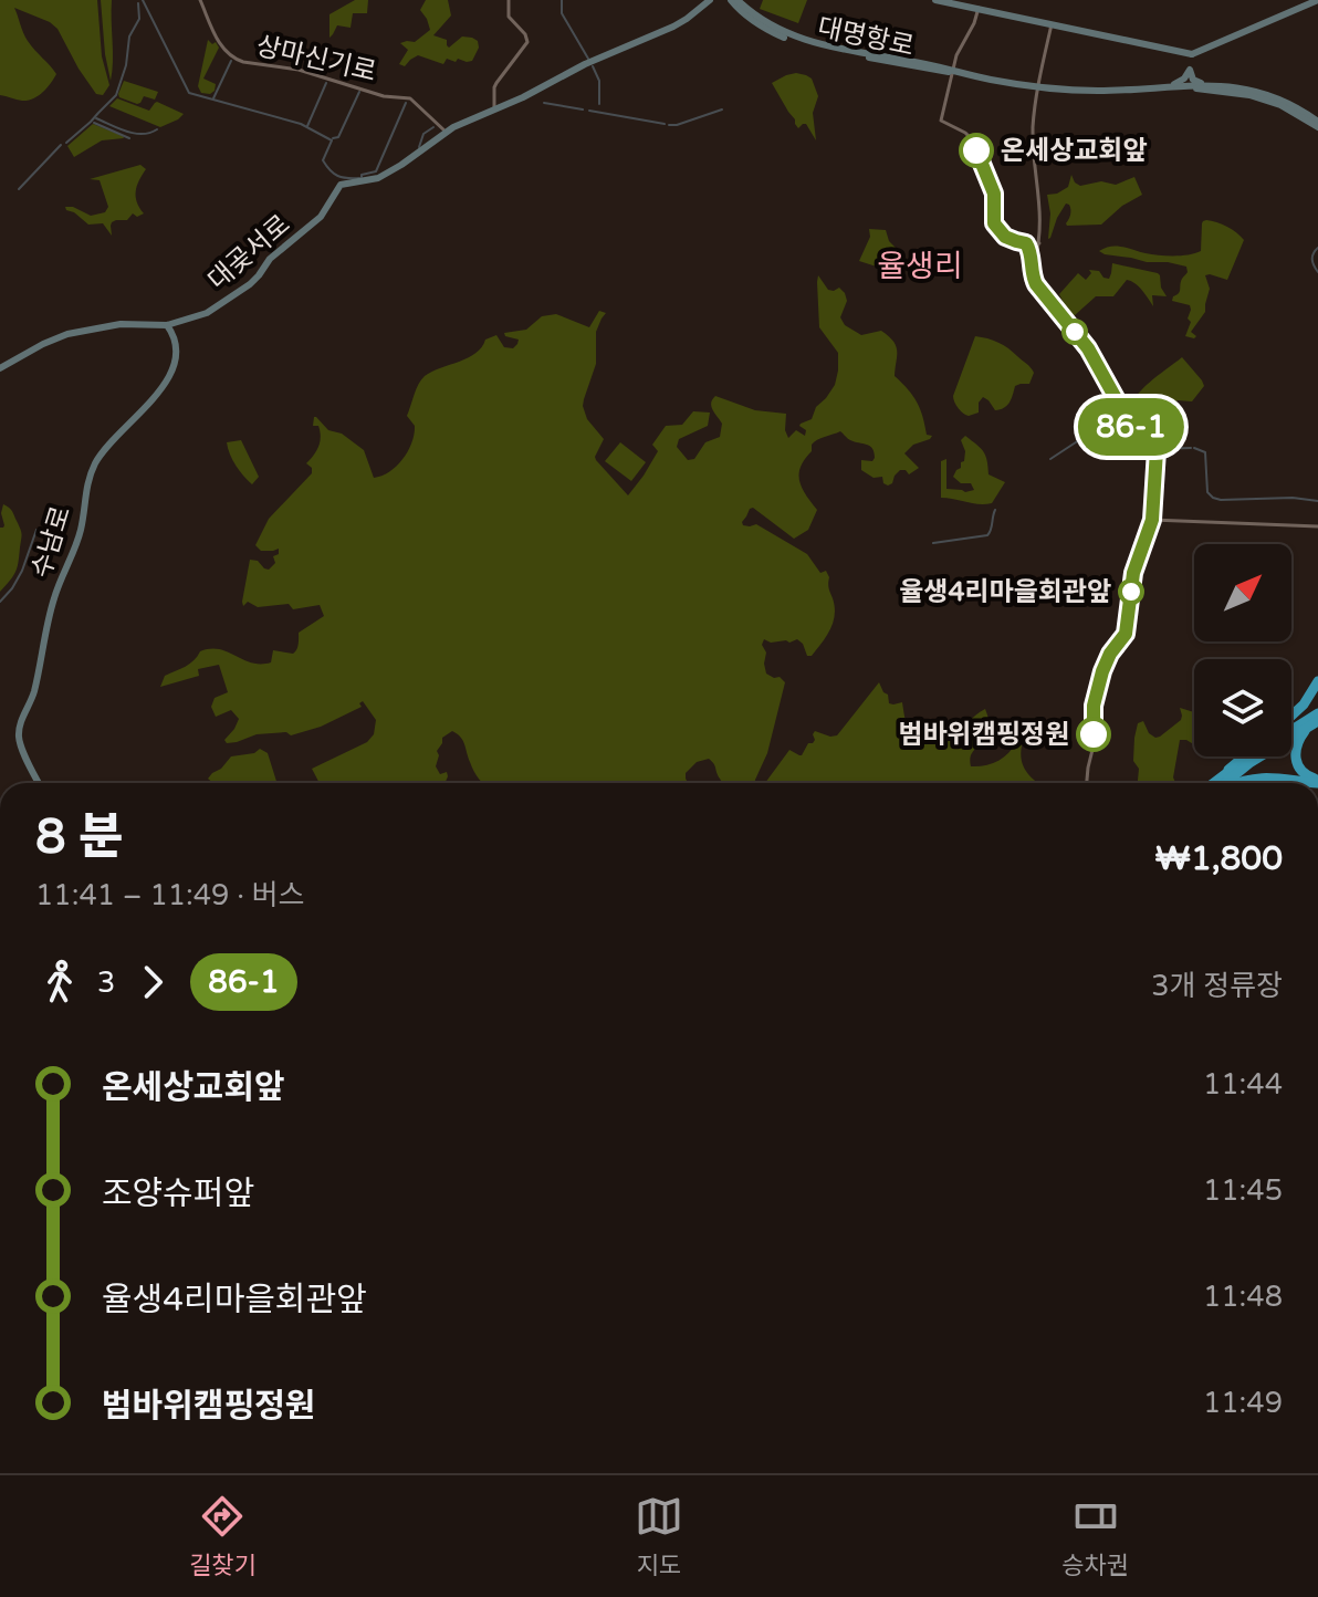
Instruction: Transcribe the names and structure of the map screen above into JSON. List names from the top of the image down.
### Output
{
  "streets": {
    "street": [
      "대명항로",
      "상마신기로",
      "대곶서로",
      "수남로"
    ]
  },
  "crossings": [
    ["상마신기로", "대곶서로"],
    ["대곶서로", "수남로"]
  ],
  "districts": ["율생리"],
  "places": ["온세상교회앞", "율생4리마을회관앞", "범바위캠핑정원"],
  "lines": ["bus line 86-1"],
  "north": "top right",
  "page": {
    "on_map": "86-1",
    "heading": ["8 분", "11:41 – 11:49 · 버스", "₩1,800"],
    "legs": ["3", "86-1", "3개 정류장"],
    "list": [
      {
        "name": "온세상교회앞",
        "value": "11:44"
      },
      {
        "name": "조양슈퍼앞",
        "value": "11:45"
      },
      {
        "name": "율생4리마을회관앞",
        "value": "11:48"
      },
      {
        "name": "범바위캠핑정원",
        "value": "11:49"
      }
    ],
    "tabs": ["길찾기", "지도", "승차권"]
  }
}
